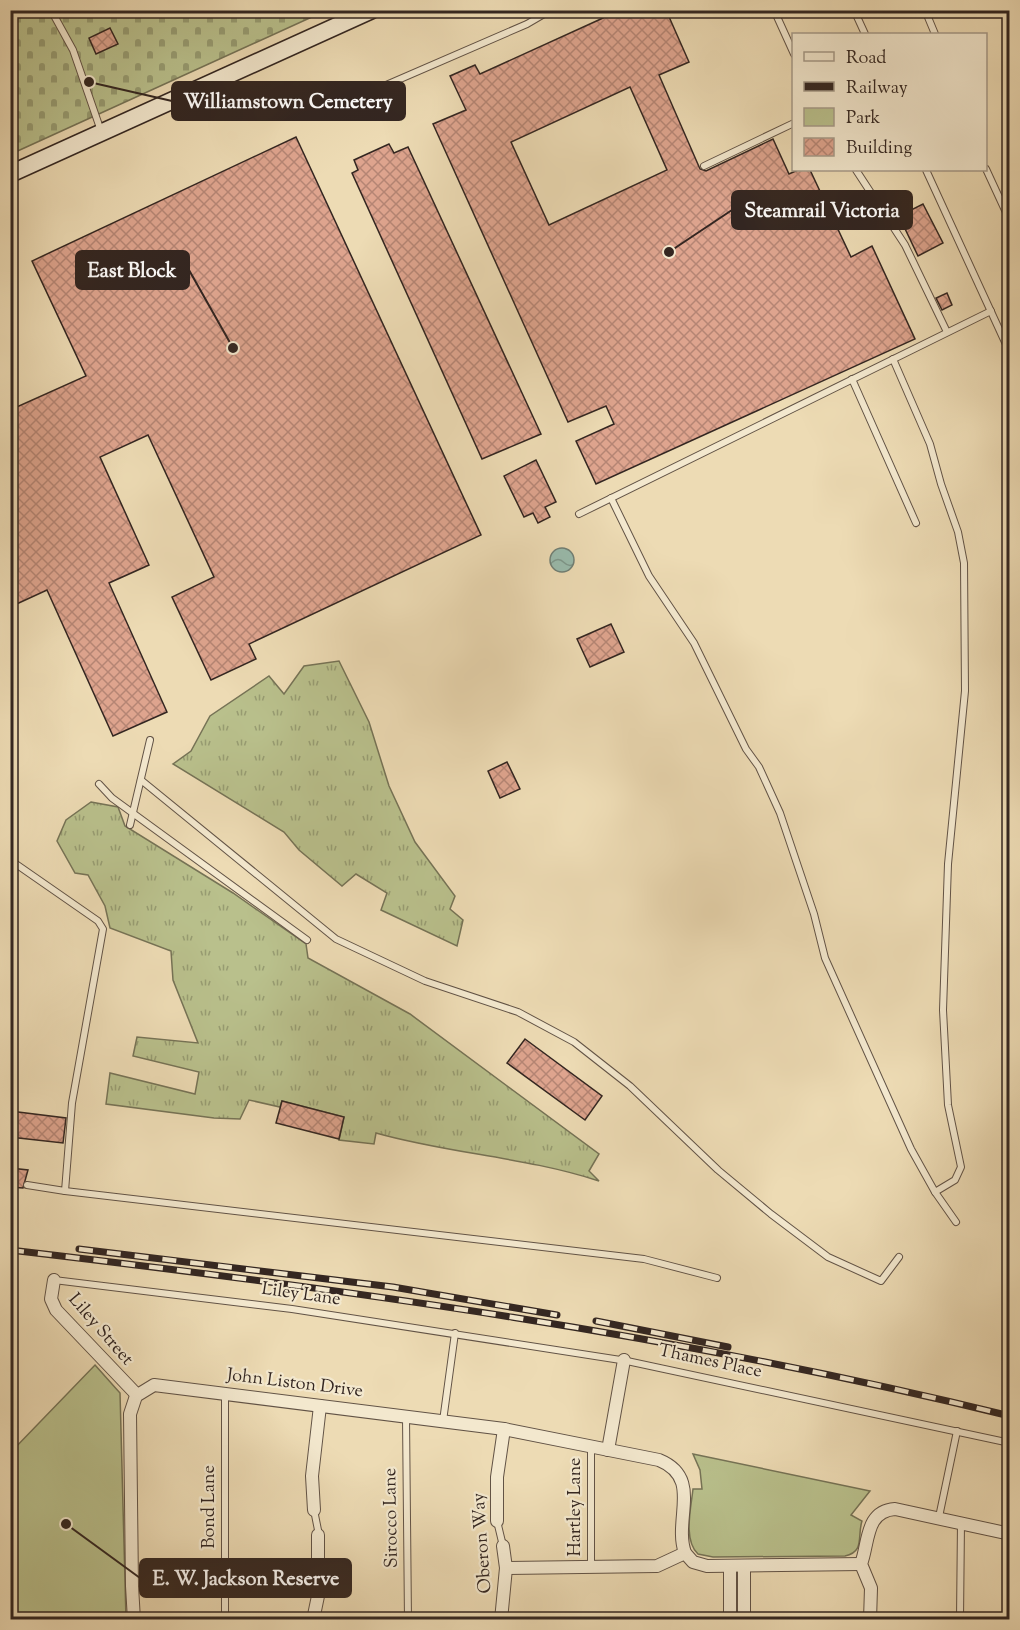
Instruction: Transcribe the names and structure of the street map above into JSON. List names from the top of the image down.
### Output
{
  "streets": {
    "street": ["Liley Street", "John Liston Drive", "Oberon Way"],
    "lane": [
      "Liley Lane",
      "Thames Place",
      "Bond Lane",
      "Hartley Lane",
      "Sirocco Lane"
    ]
  },
  "crossings": [
    ["Liley Lane", "Liley Street"],
    ["Liley Lane", "Thames Place"],
    ["Liley Street", "John Liston Drive"],
    ["John Liston Drive", "Bond Lane"],
    ["John Liston Drive", "Hartley Lane"],
    ["John Liston Drive", "Sirocco Lane"],
    ["John Liston Drive", "Oberon Way"]
  ],
  "places": [
    "Williamstown Cemetery",
    "Steamrail Victoria",
    "East Block",
    "E. W. Jackson Reserve"
  ],
  "legend": [
    "Road",
    "Railway",
    "Park",
    "Building"
  ]
}
